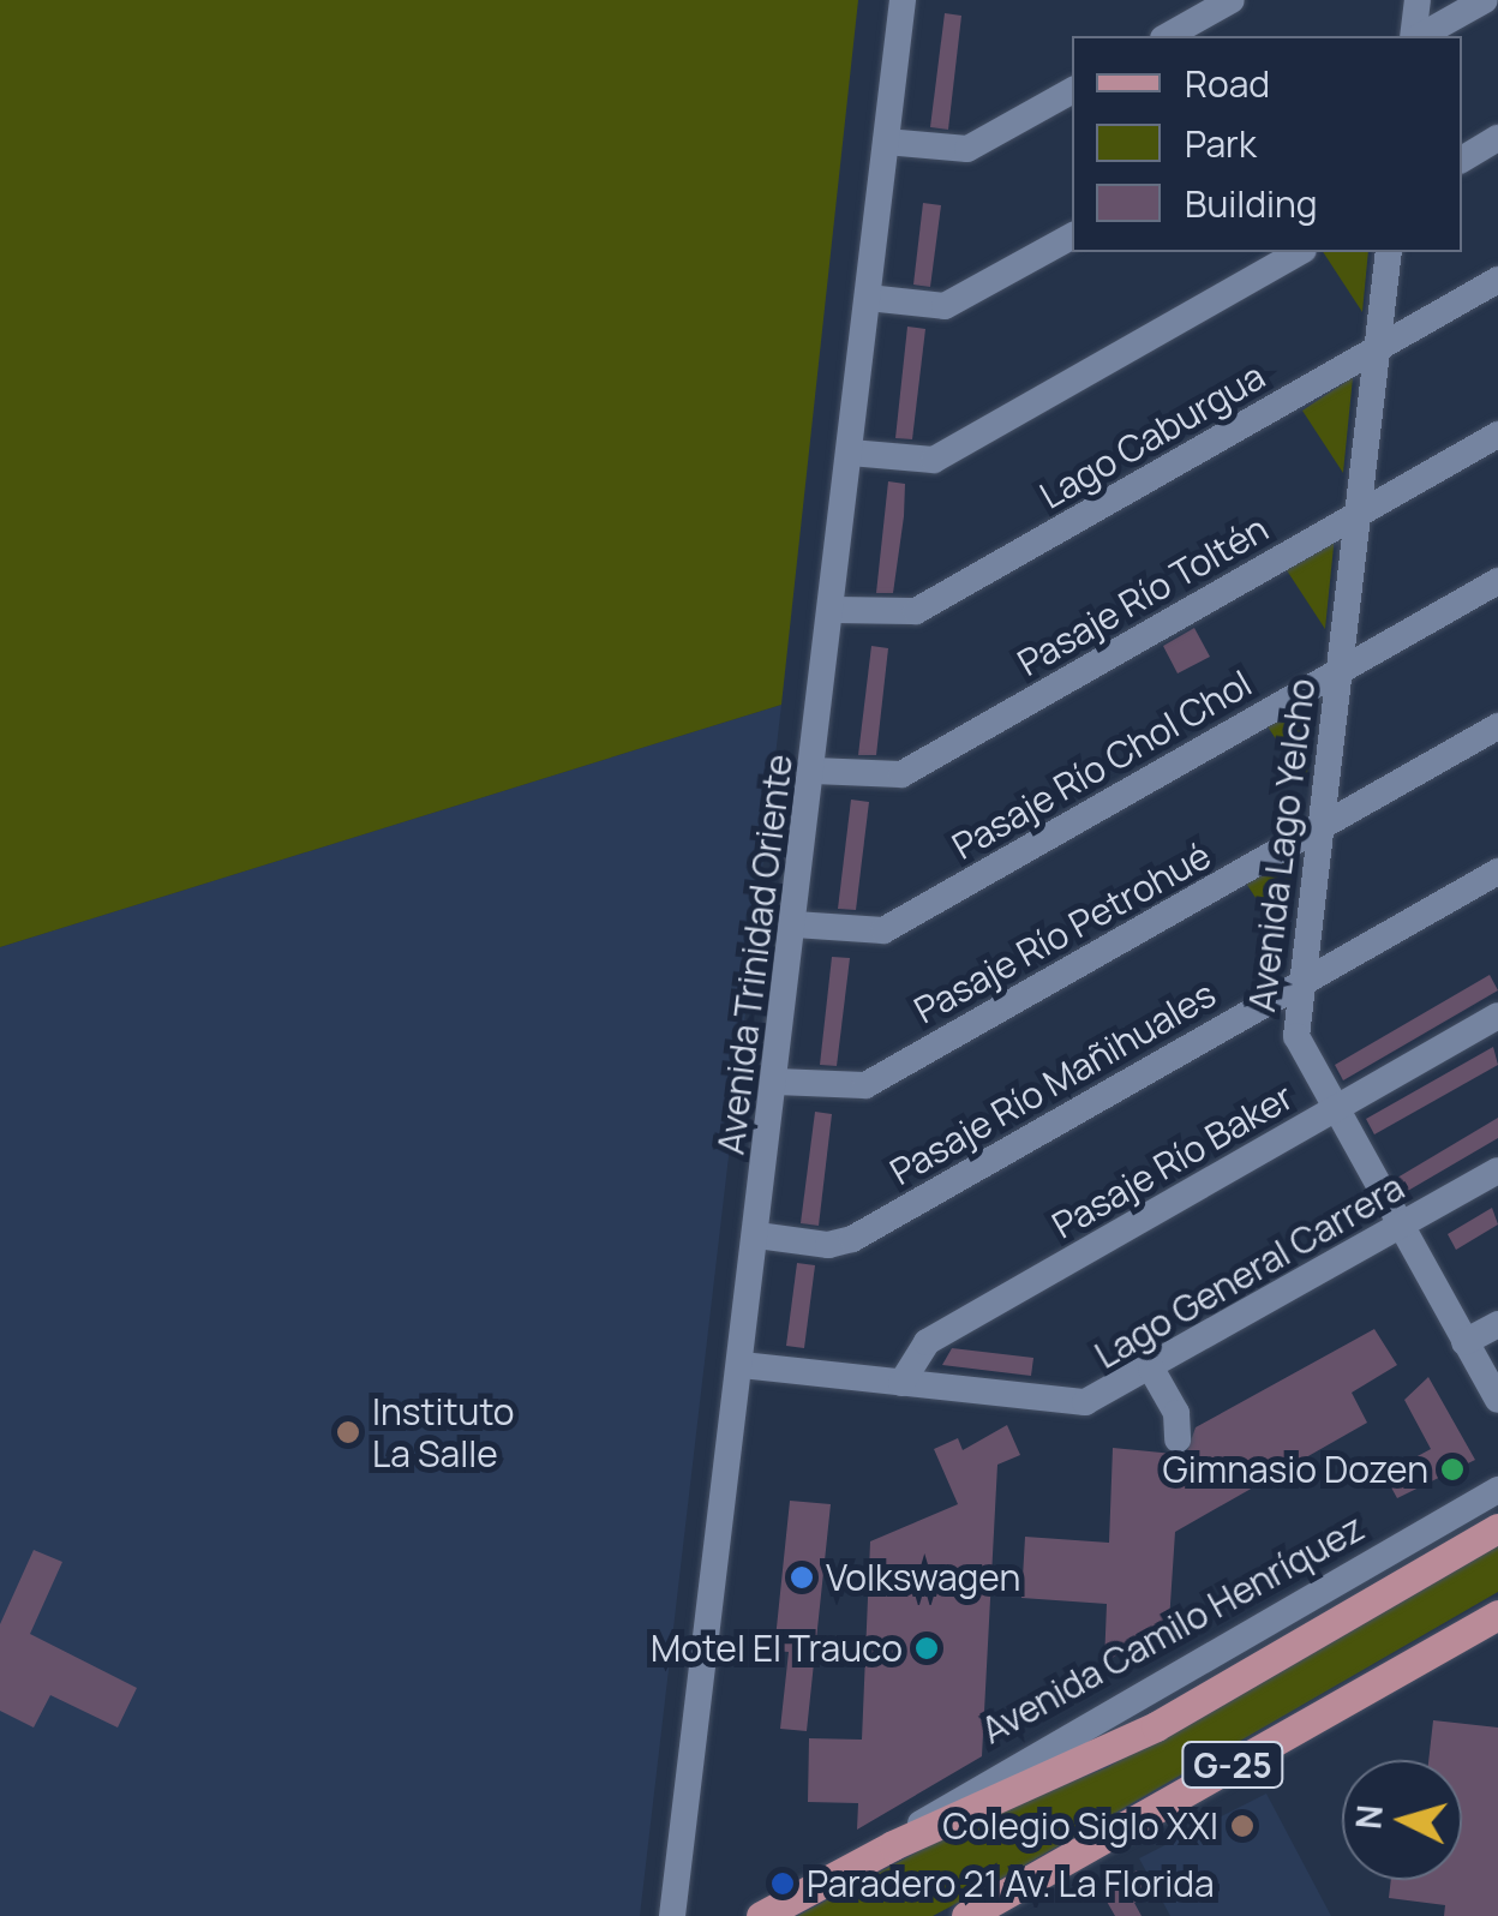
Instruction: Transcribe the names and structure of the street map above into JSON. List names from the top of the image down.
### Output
{
  "streets": {
    "main road": ["Avenida Camilo Henríquez", "G-25"],
    "street": [
      "Lago Caburgua",
      "Pasaje Río Toltén",
      "Pasaje Río Chol Chol",
      "Avenida Lago Yelcho",
      "Pasaje Río Petrohué",
      "Avenida Trinidad Oriente",
      "Pasaje Río Mañihuales",
      "Pasaje Río Baker",
      "Lago General Carrera"
    ]
  },
  "crossings": [
    ["Lago Caburgua", "Avenida Lago Yelcho"],
    ["Lago Caburgua", "Avenida Trinidad Oriente"],
    ["Pasaje Río Toltén", "Avenida Lago Yelcho"],
    ["Pasaje Río Toltén", "Avenida Trinidad Oriente"],
    ["Pasaje Río Chol Chol", "Avenida Lago Yelcho"],
    ["Pasaje Río Chol Chol", "Avenida Trinidad Oriente"],
    ["Avenida Lago Yelcho", "Pasaje Río Petrohué"],
    ["Avenida Lago Yelcho", "Pasaje Río Mañihuales"],
    ["Avenida Lago Yelcho", "Pasaje Río Baker"],
    ["Avenida Lago Yelcho", "Lago General Carrera"],
    ["Pasaje Río Petrohué", "Avenida Trinidad Oriente"],
    ["Avenida Trinidad Oriente", "Pasaje Río Mañihuales"],
    ["Avenida Trinidad Oriente", "Lago General Carrera"],
    ["Pasaje Río Baker", "Lago General Carrera"]
  ],
  "places": [
    "Instituto La Salle",
    "Gimnasio Dozen",
    "Volkswagen",
    "Motel El Trauco",
    "Colegio Siglo XXI",
    "Paradero 21 Av. La Florida"
  ],
  "legend": ["Road", "Park", "Building"],
  "north": "left"
}
